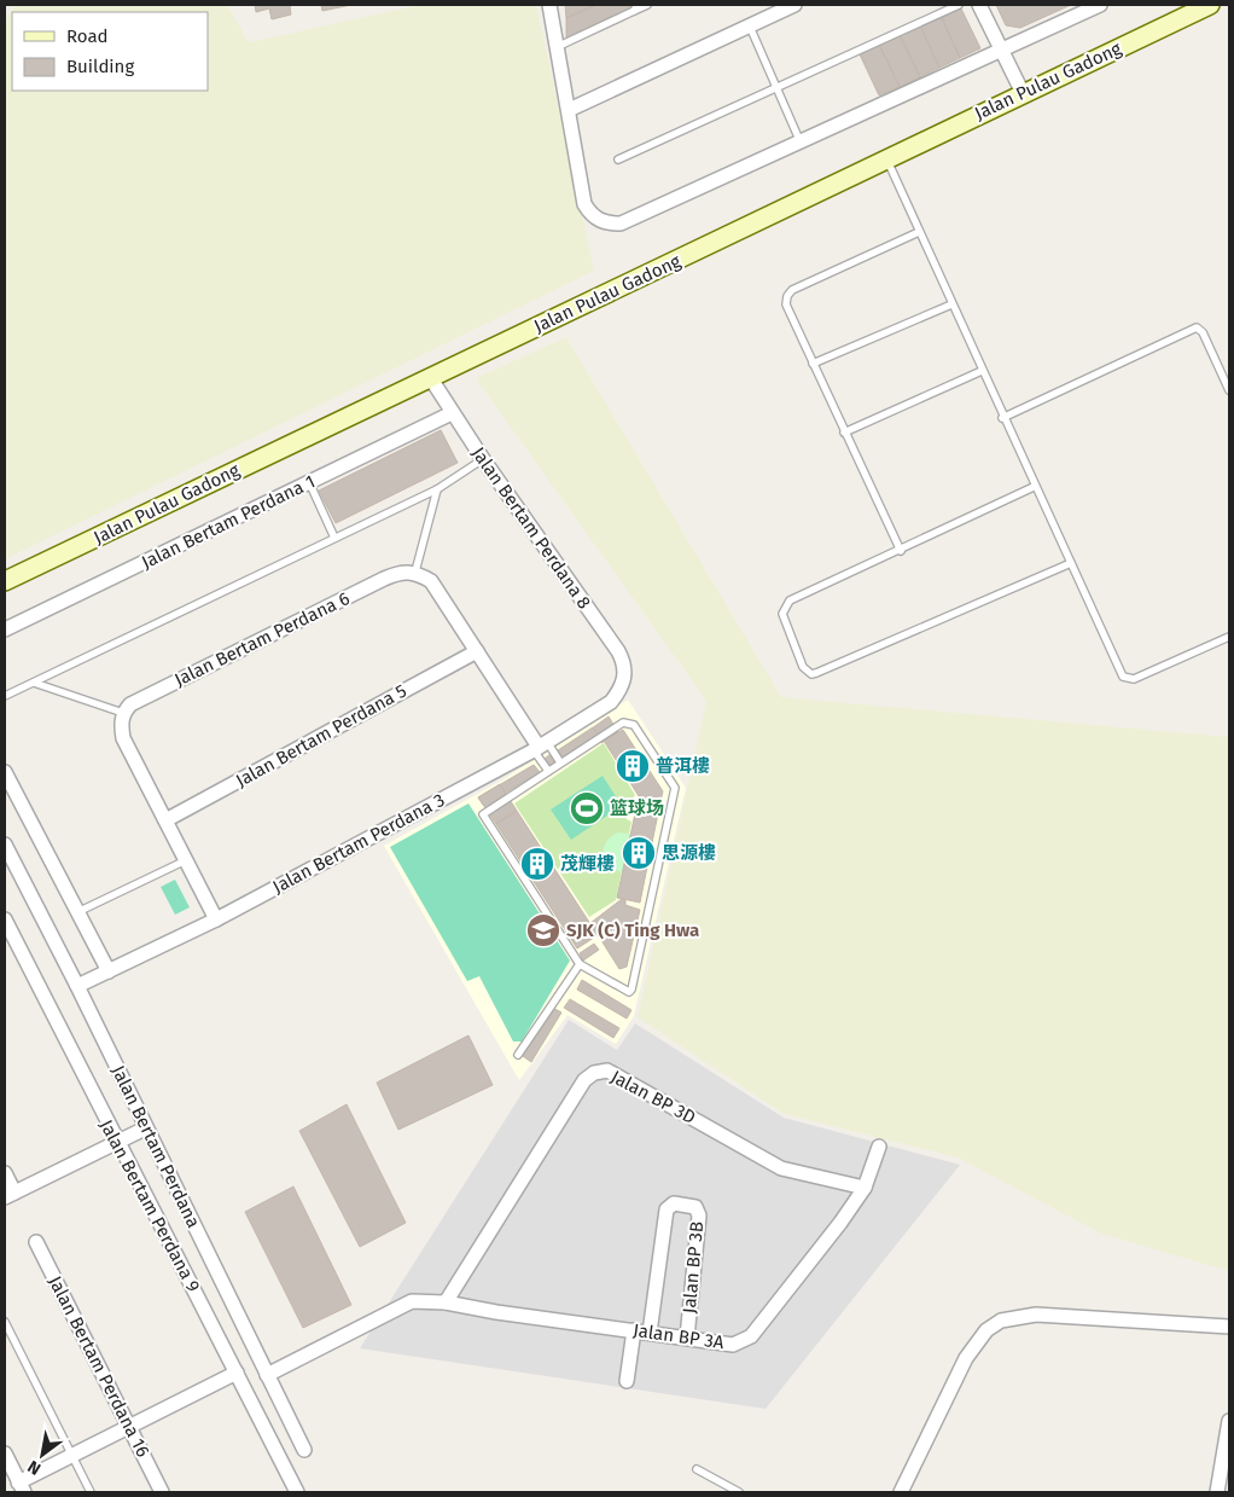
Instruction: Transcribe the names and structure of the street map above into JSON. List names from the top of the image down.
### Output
{
  "streets": {
    "main road": ["Jalan Pulau Gadong"],
    "street": [
      "Jalan Bertam Perdana 1",
      "Jalan Bertam Perdana 8",
      "Jalan Bertam Perdana 6",
      "Jalan Bertam Perdana 5",
      "Jalan Bertam Perdana 3",
      "Jalan BP 3D",
      "Jalan Bertam Perdana",
      "Jalan Bertam Perdana 9",
      "Jalan BP 3B",
      "Jalan BP 3A",
      "Jalan Bertam Perdana 16"
    ]
  },
  "crossings": [
    ["Jalan Pulau Gadong", "Jalan Bertam Perdana 8"],
    ["Jalan Bertam Perdana 1", "Jalan Bertam Perdana 8"],
    ["Jalan Bertam Perdana 8", "Jalan Bertam Perdana 3"],
    ["Jalan Bertam Perdana 3", "Jalan Bertam Perdana"],
    ["Jalan BP 3D", "Jalan BP 3A"],
    ["Jalan Bertam Perdana", "Jalan BP 3A"],
    ["Jalan BP 3B", "Jalan BP 3A"]
  ],
  "places": {
    "building": ["普洱樓", "思源樓", "茂輝樓"],
    "sports": ["篮球场"],
    "school or university": ["SJK (C) Ting Hwa"]
  },
  "legend": ["Road", "Building"],
  "north": "bottom left"
}
